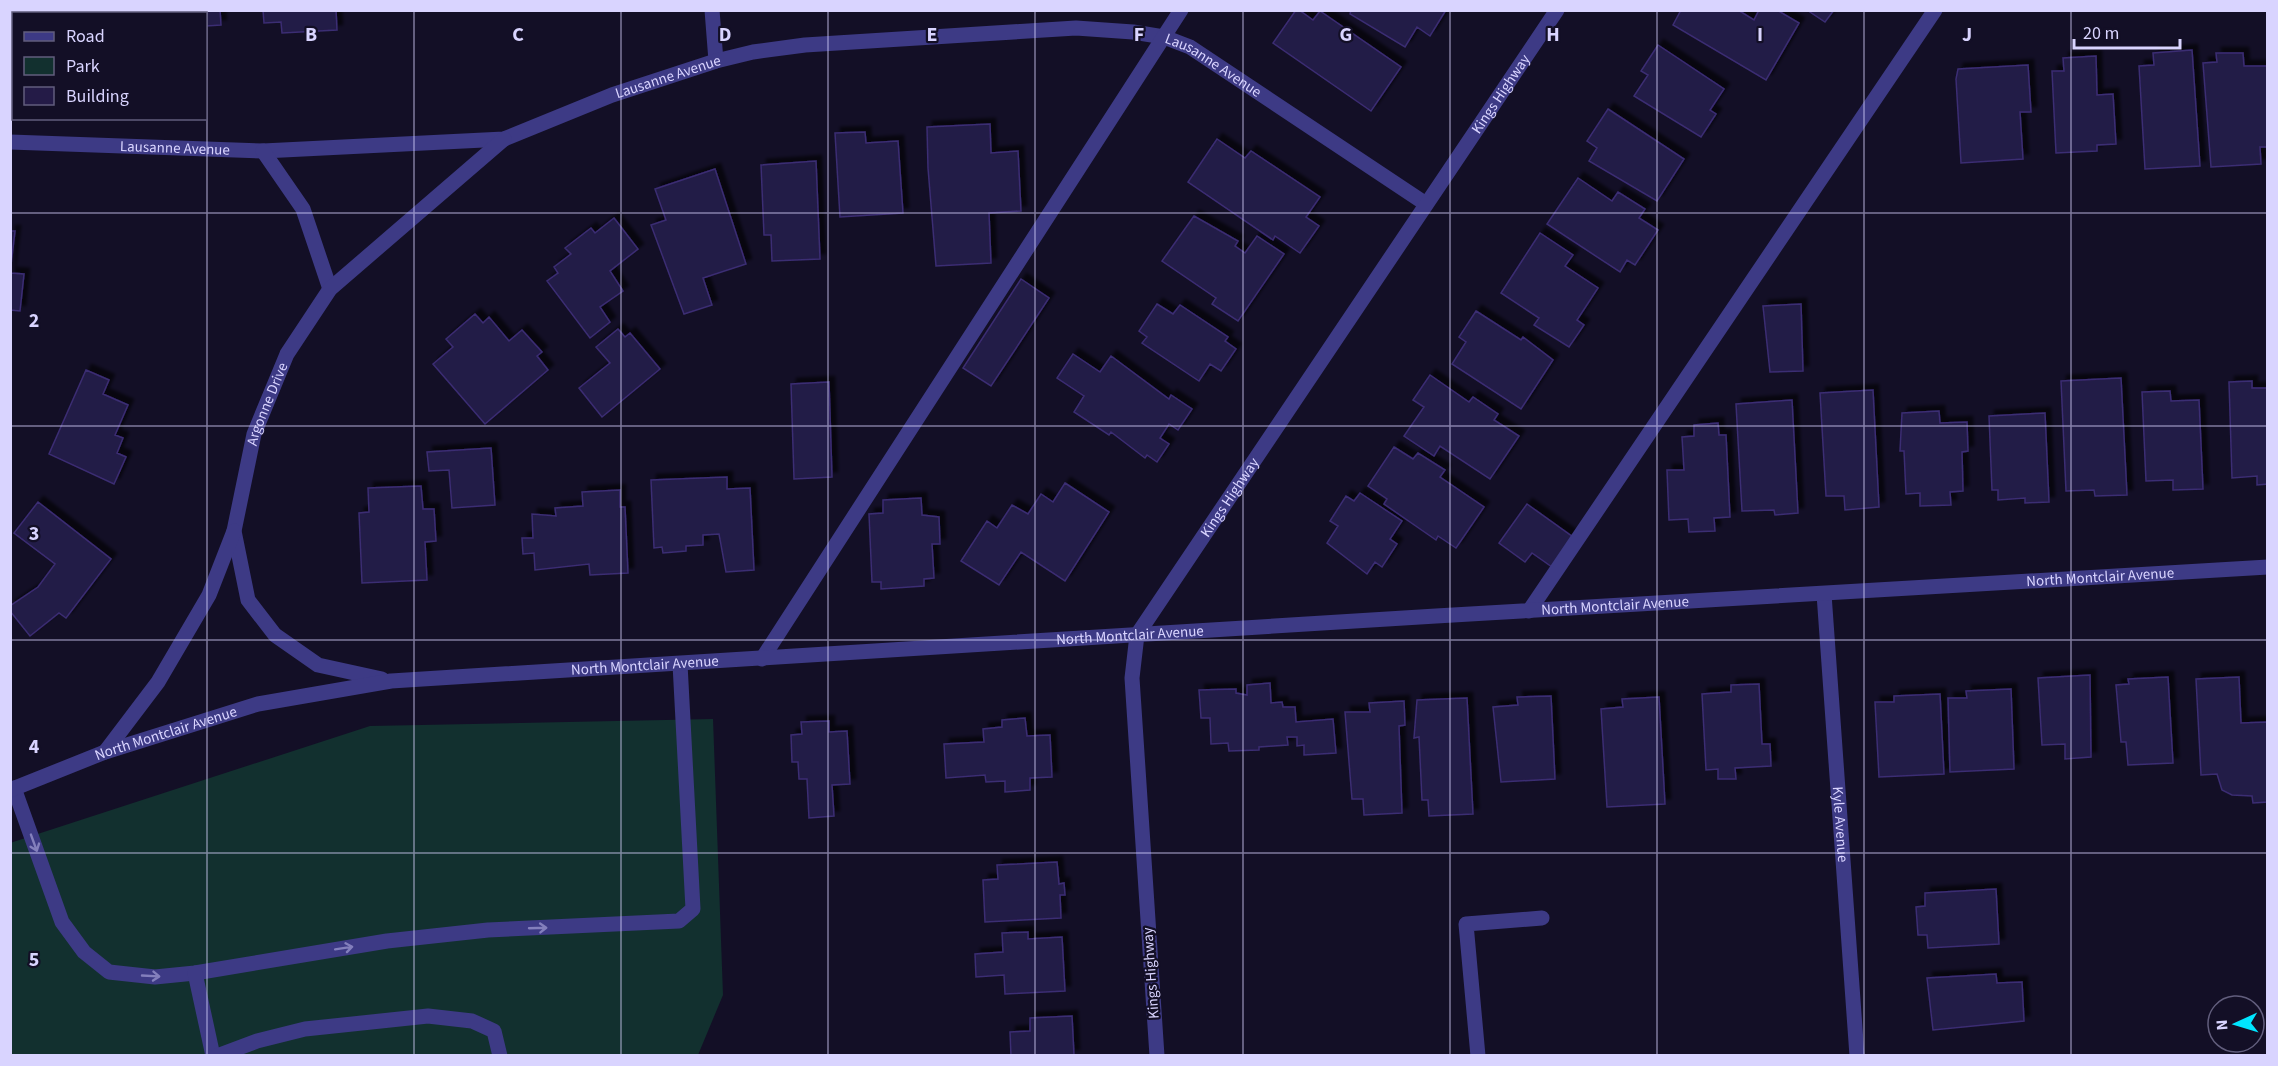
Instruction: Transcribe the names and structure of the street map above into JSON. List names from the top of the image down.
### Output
{
  "streets": {
    "street": [
      "Lausanne Avenue",
      "Kings Highway",
      "Argonne Drive",
      "North Montclair Avenue",
      "Kyle Avenue"
    ]
  },
  "crossings": [
    ["Lausanne Avenue", "Kings Highway"],
    ["Lausanne Avenue", "Argonne Drive"],
    ["Kings Highway", "North Montclair Avenue"],
    ["Argonne Drive", "North Montclair Avenue"],
    ["North Montclair Avenue", "Kyle Avenue"]
  ],
  "legend": ["Road", "Park", "Building"],
  "scale_bar": "20 m",
  "north": "left",
  "grid": {
    "columns": [
      "B",
      "C",
      "D",
      "E",
      "F",
      "G",
      "H",
      "I",
      "J"
    ],
    "rows": [
      "2",
      "3",
      "4",
      "5"
    ]
  }
}
